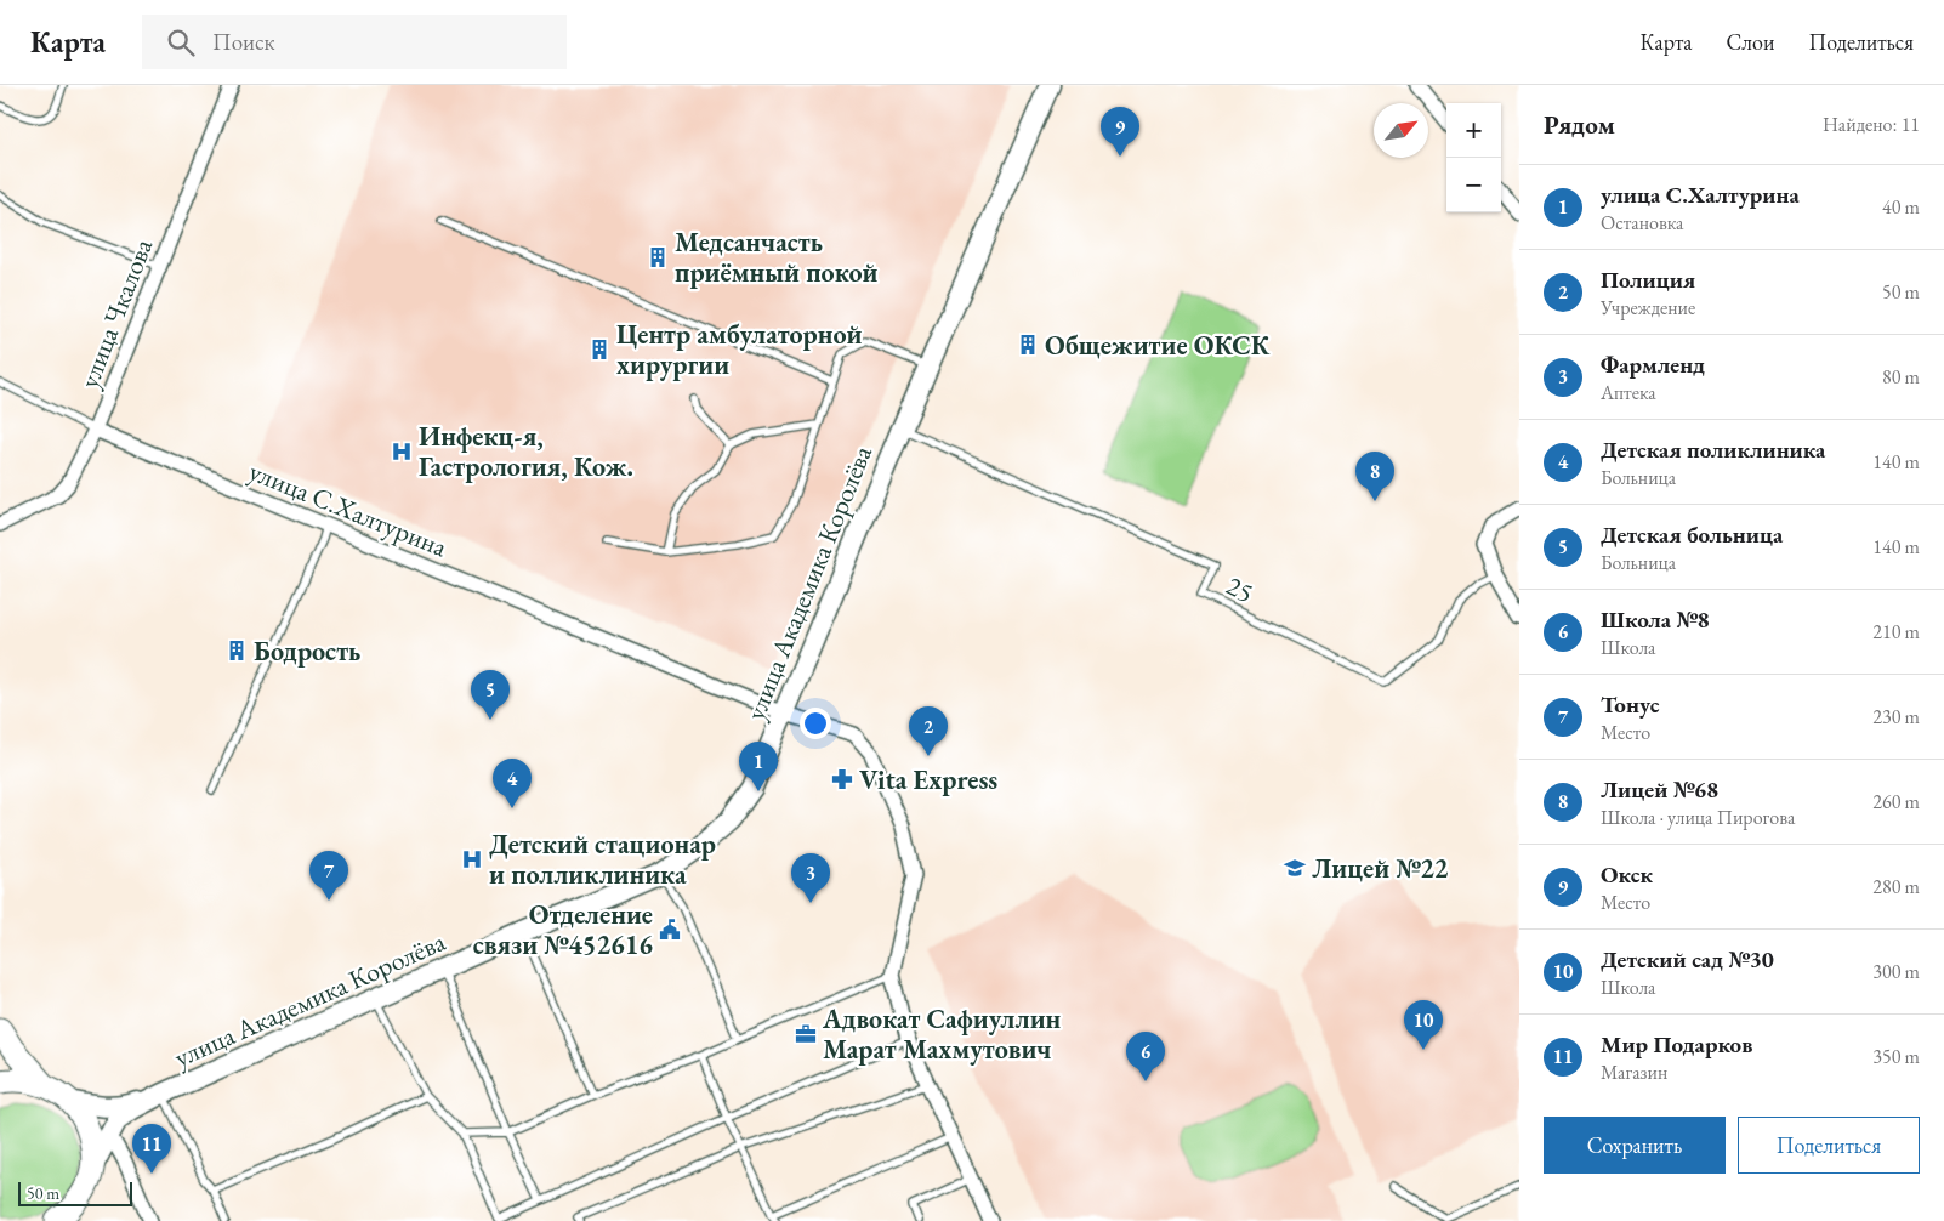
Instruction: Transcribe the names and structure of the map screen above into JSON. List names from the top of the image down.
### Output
{
  "streets": {
    "street": ["улица Чкалова", "улица С.Халтурина", "улица Академика Королёва"],
    "lane": ["25"]
  },
  "crossings": [
    ["улица Чкалова", "улица С.Халтурина"],
    ["улица С.Халтурина", "улица Академика Королёва"],
    ["улица Академика Королёва", "25"]
  ],
  "places": {
    "building": [
      "Медсанчасть приёмный покой",
      "Общежитие ОКСК",
      "Центр амбулаторной хирургии",
      "Бодрость"
    ],
    "hospital": ["Инфекц-я, Гастрология, Кож.", "Детский стационар и полликлиника"],
    "pharmacy": ["Vita Express"],
    "school or university": ["Лицей №22"],
    "public building": ["Отделение связи №452616"],
    "office": ["Адвокат Сафиуллин Марат Махмутович"]
  },
  "scale_bar": "50 m",
  "north": "top right",
  "page": {
    "header": "Карта",
    "search": "Поиск",
    "nav": ["Карта", "Слои", "Поделиться"],
    "heading": ["Рядом", "Найдено: 11"],
    "map_buttons": ["+", "−"],
    "pins": [
      "9",
      "8",
      "5",
      "2",
      "1",
      "4",
      "7",
      "3",
      "10",
      "6",
      "11"
    ],
    "list": [
      {
        "mark": "1",
        "name": "улица С.Халтурина",
        "note": "Остановка",
        "value": "40 m"
      },
      {
        "mark": "2",
        "name": "Полиция",
        "note": "Учреждение",
        "value": "50 m"
      },
      {
        "mark": "3",
        "name": "Фармленд",
        "note": "Аптека",
        "value": "80 m"
      },
      {
        "mark": "4",
        "name": "Детская поликлиника",
        "note": "Больница",
        "value": "140 m"
      },
      {
        "mark": "5",
        "name": "Детская больница",
        "note": "Больница",
        "value": "140 m"
      },
      {
        "mark": "6",
        "name": "Школа №8",
        "note": "Школа",
        "value": "210 m"
      },
      {
        "mark": "7",
        "name": "Тонус",
        "note": "Место",
        "value": "230 m"
      },
      {
        "mark": "8",
        "name": "Лицей №68",
        "note": "Школа · улица Пирогова",
        "value": "260 m"
      },
      {
        "mark": "9",
        "name": "Окск",
        "note": "Место",
        "value": "280 m"
      },
      {
        "mark": "10",
        "name": "Детский сад №30",
        "note": "Школа",
        "value": "300 m"
      },
      {
        "mark": "11",
        "name": "Мир Подарков",
        "note": "Магазин",
        "value": "350 m"
      }
    ],
    "buttons": ["Сохранить", "Поделиться"],
    "scale": "50 m"
  }
}
